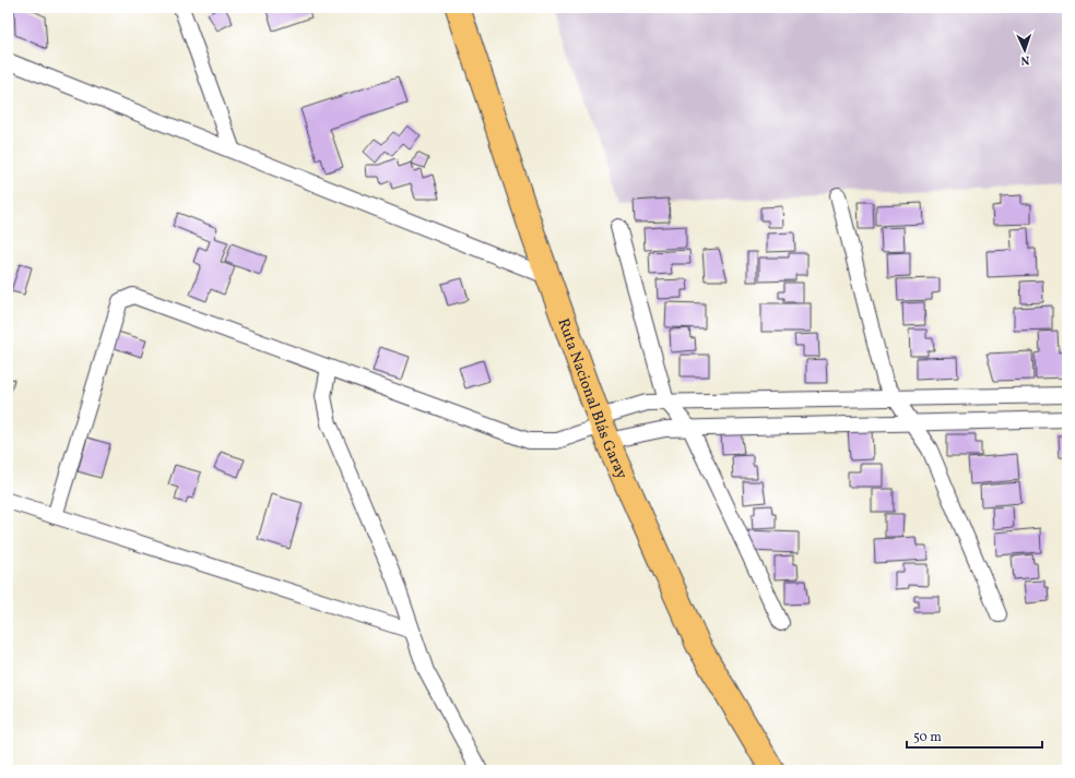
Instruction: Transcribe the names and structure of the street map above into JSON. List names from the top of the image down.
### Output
{
  "streets": {
    "highway": ["Ruta Nacional Blás Garay"]
  },
  "scale_bar": "50 m",
  "north": "bottom"
}
